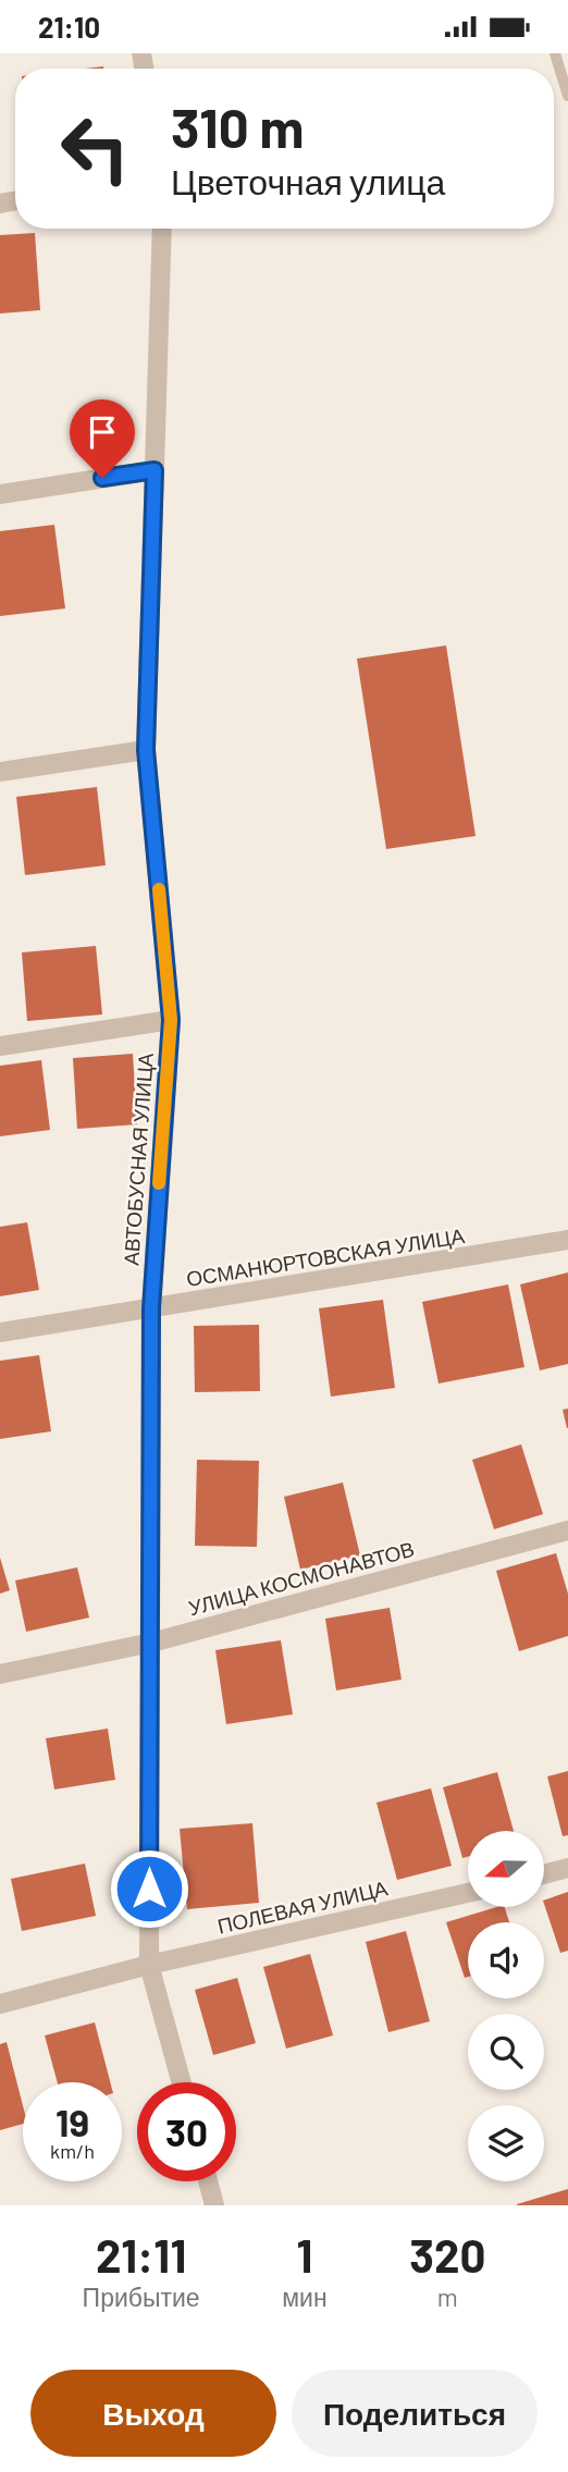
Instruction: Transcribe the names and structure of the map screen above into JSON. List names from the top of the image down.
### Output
{
  "streets": {
    "street": [
      "АВТОБУСНАЯ УЛИЦА",
      "ОСМАНЮРТОВСКАЯ УЛИЦА",
      "УЛИЦА КОСМОНАВТОВ",
      "ПОЛЕВАЯ УЛИЦА"
    ]
  },
  "crossings": [
    ["АВТОБУСНАЯ УЛИЦА", "ОСМАНЮРТОВСКАЯ УЛИЦА"],
    ["АВТОБУСНАЯ УЛИЦА", "УЛИЦА КОСМОНАВТОВ"],
    ["АВТОБУСНАЯ УЛИЦА", "ПОЛЕВАЯ УЛИЦА"]
  ],
  "north": "left",
  "page": {
    "status": "21:10",
    "turn": ["310 m", "Цветочная улица"],
    "speed": "19 km/h",
    "limit": "30",
    "eta": [
      "21:11",
      "Прибытие",
      "1",
      "мин",
      "320",
      "m"
    ],
    "buttons": ["Выход", "Поделиться"]
  }
}
